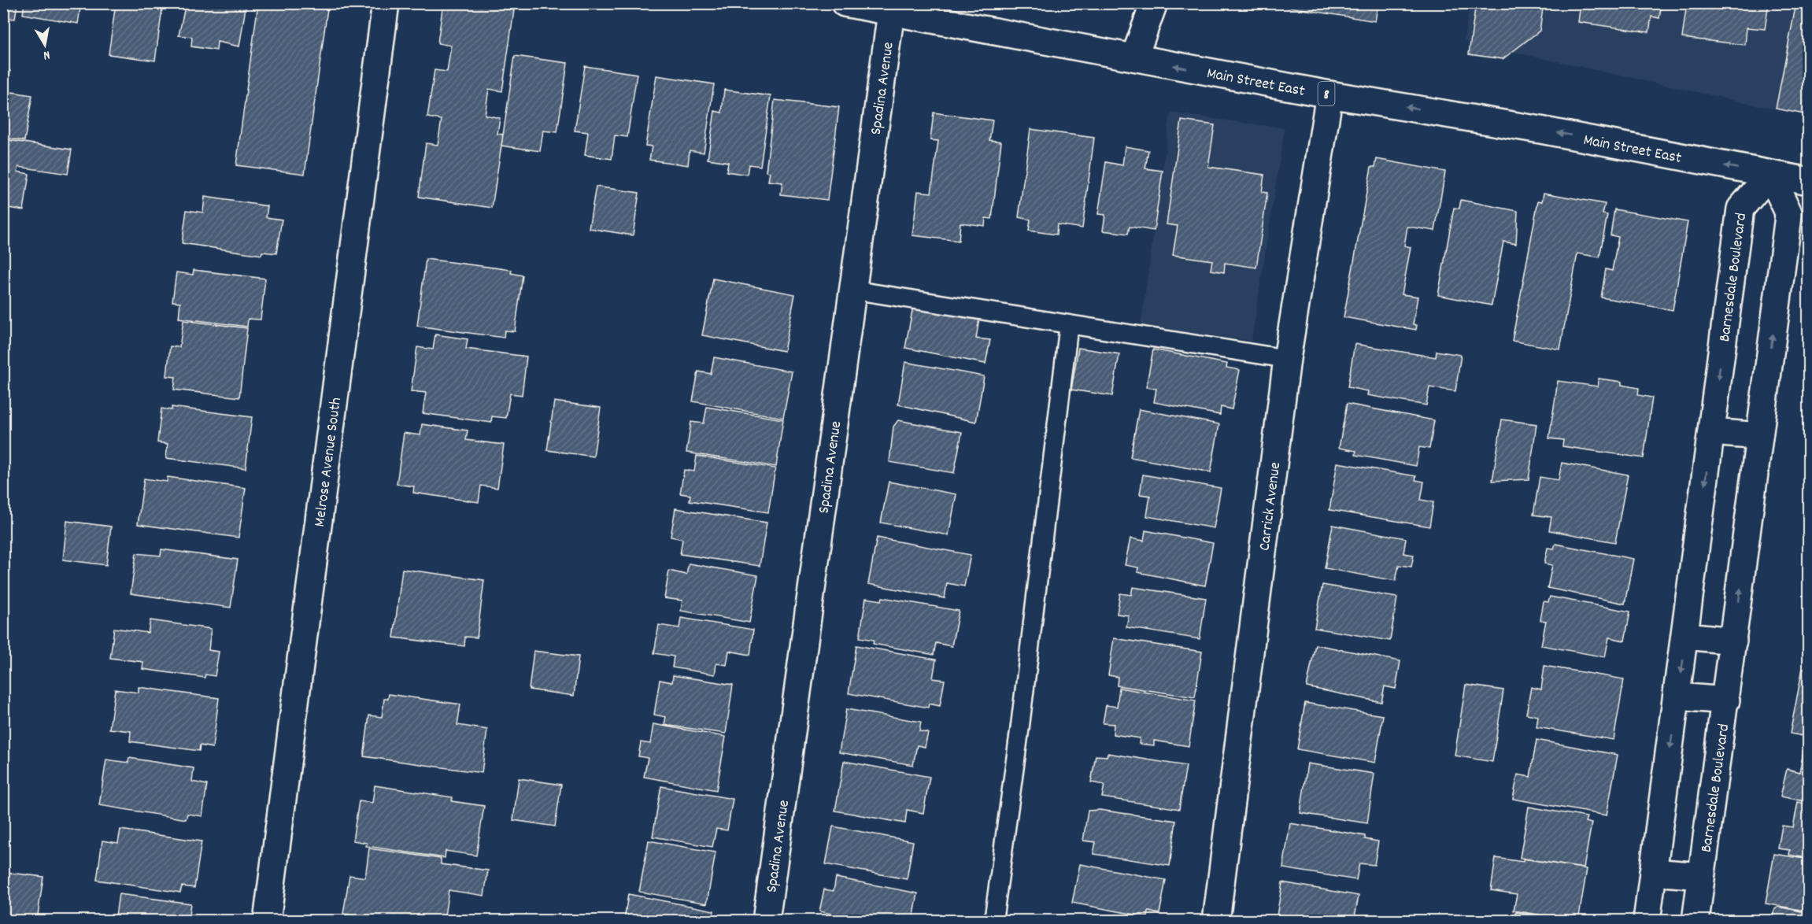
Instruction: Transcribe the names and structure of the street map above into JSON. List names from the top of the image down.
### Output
{
  "streets": {
    "street": [
      "Main Street East",
      "Spadina Avenue",
      "8",
      "Barnesdale Boulevard",
      "Melrose Avenue South",
      "Carrick Avenue"
    ]
  },
  "crossings": [
    ["Main Street East", "Spadina Avenue"],
    ["Main Street East", "Barnesdale Boulevard"],
    ["Main Street East", "Carrick Avenue"]
  ],
  "one_way": ["Main Street East"],
  "north": "bottom"
}
